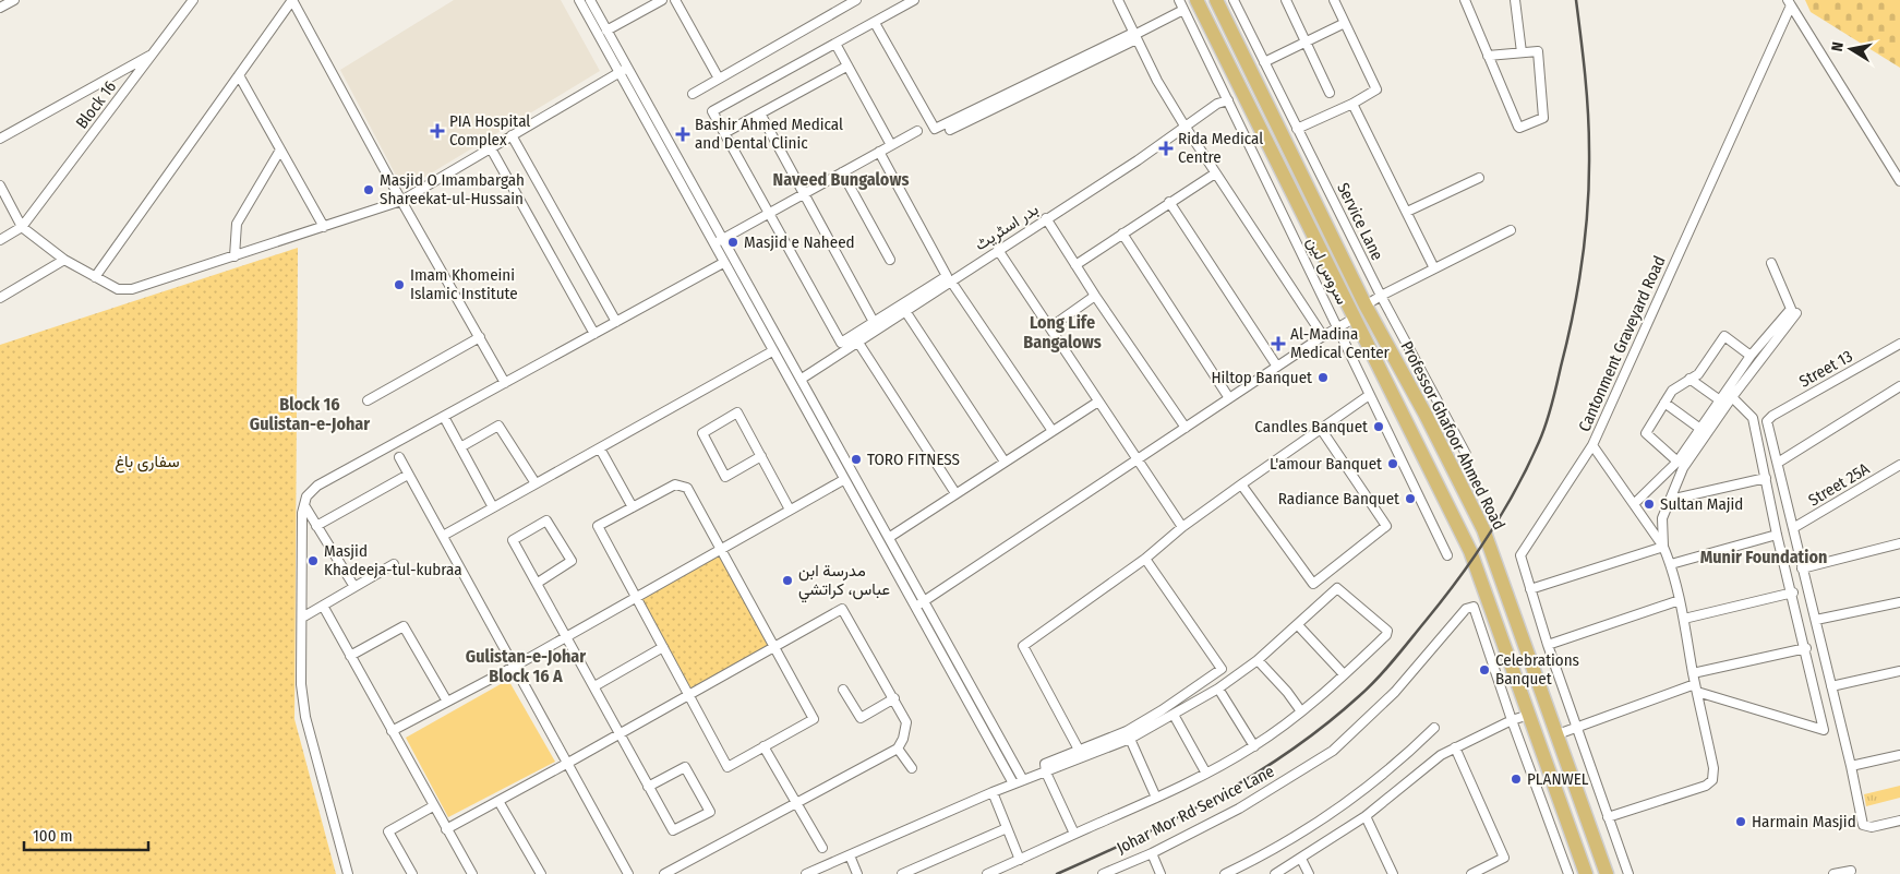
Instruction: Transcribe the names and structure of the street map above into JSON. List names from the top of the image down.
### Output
{
  "streets": {
    "main road": ["Professor Ghafoor Ahmed Road"],
    "street": [
      "Block 16",
      "Service Lane",
      "بدر اسٹریٹ",
      "سروس لین",
      "Cantonment Graveyard Road",
      "Street 13",
      "Street 25A",
      "Johar Mor Rd Service Lane"
    ]
  },
  "crossings": [
    ["بدر اسٹریٹ", "سروس لین"]
  ],
  "districts": [
    "Naveed Bungalows",
    "Long Life Bangalows",
    "Block 16 Gulistan-e-Johar",
    "Munir Foundation",
    "Gulistan-e-Johar Block 16 A"
  ],
  "parks": ["سفاری باغ"],
  "places": {
    "health": [
      "PIA Hospital Complex",
      "Bashir Ahmed Medical and Dental Clinic",
      "Rida Medical Centre",
      "Al-Madina Medical Center"
    ],
    "other": [
      "Masjid O Imambargah Shareekat-ul-Hussain",
      "Masjid e Naheed",
      "Imam Khomeini Islamic Institute",
      "Hiltop Banquet",
      "Candles Banquet",
      "TORO FITNESS",
      "L'amour Banquet",
      "Radiance Banquet",
      "Sultan Majid",
      "Masjid Khadeeja-tul-kubraa",
      "مدرسة ابن عباس، كراتشي",
      "Celebrations Banquet",
      "PLANWEL",
      "Harmain Masjid"
    ]
  },
  "scale_bar": "100 m",
  "north": "left"
}
